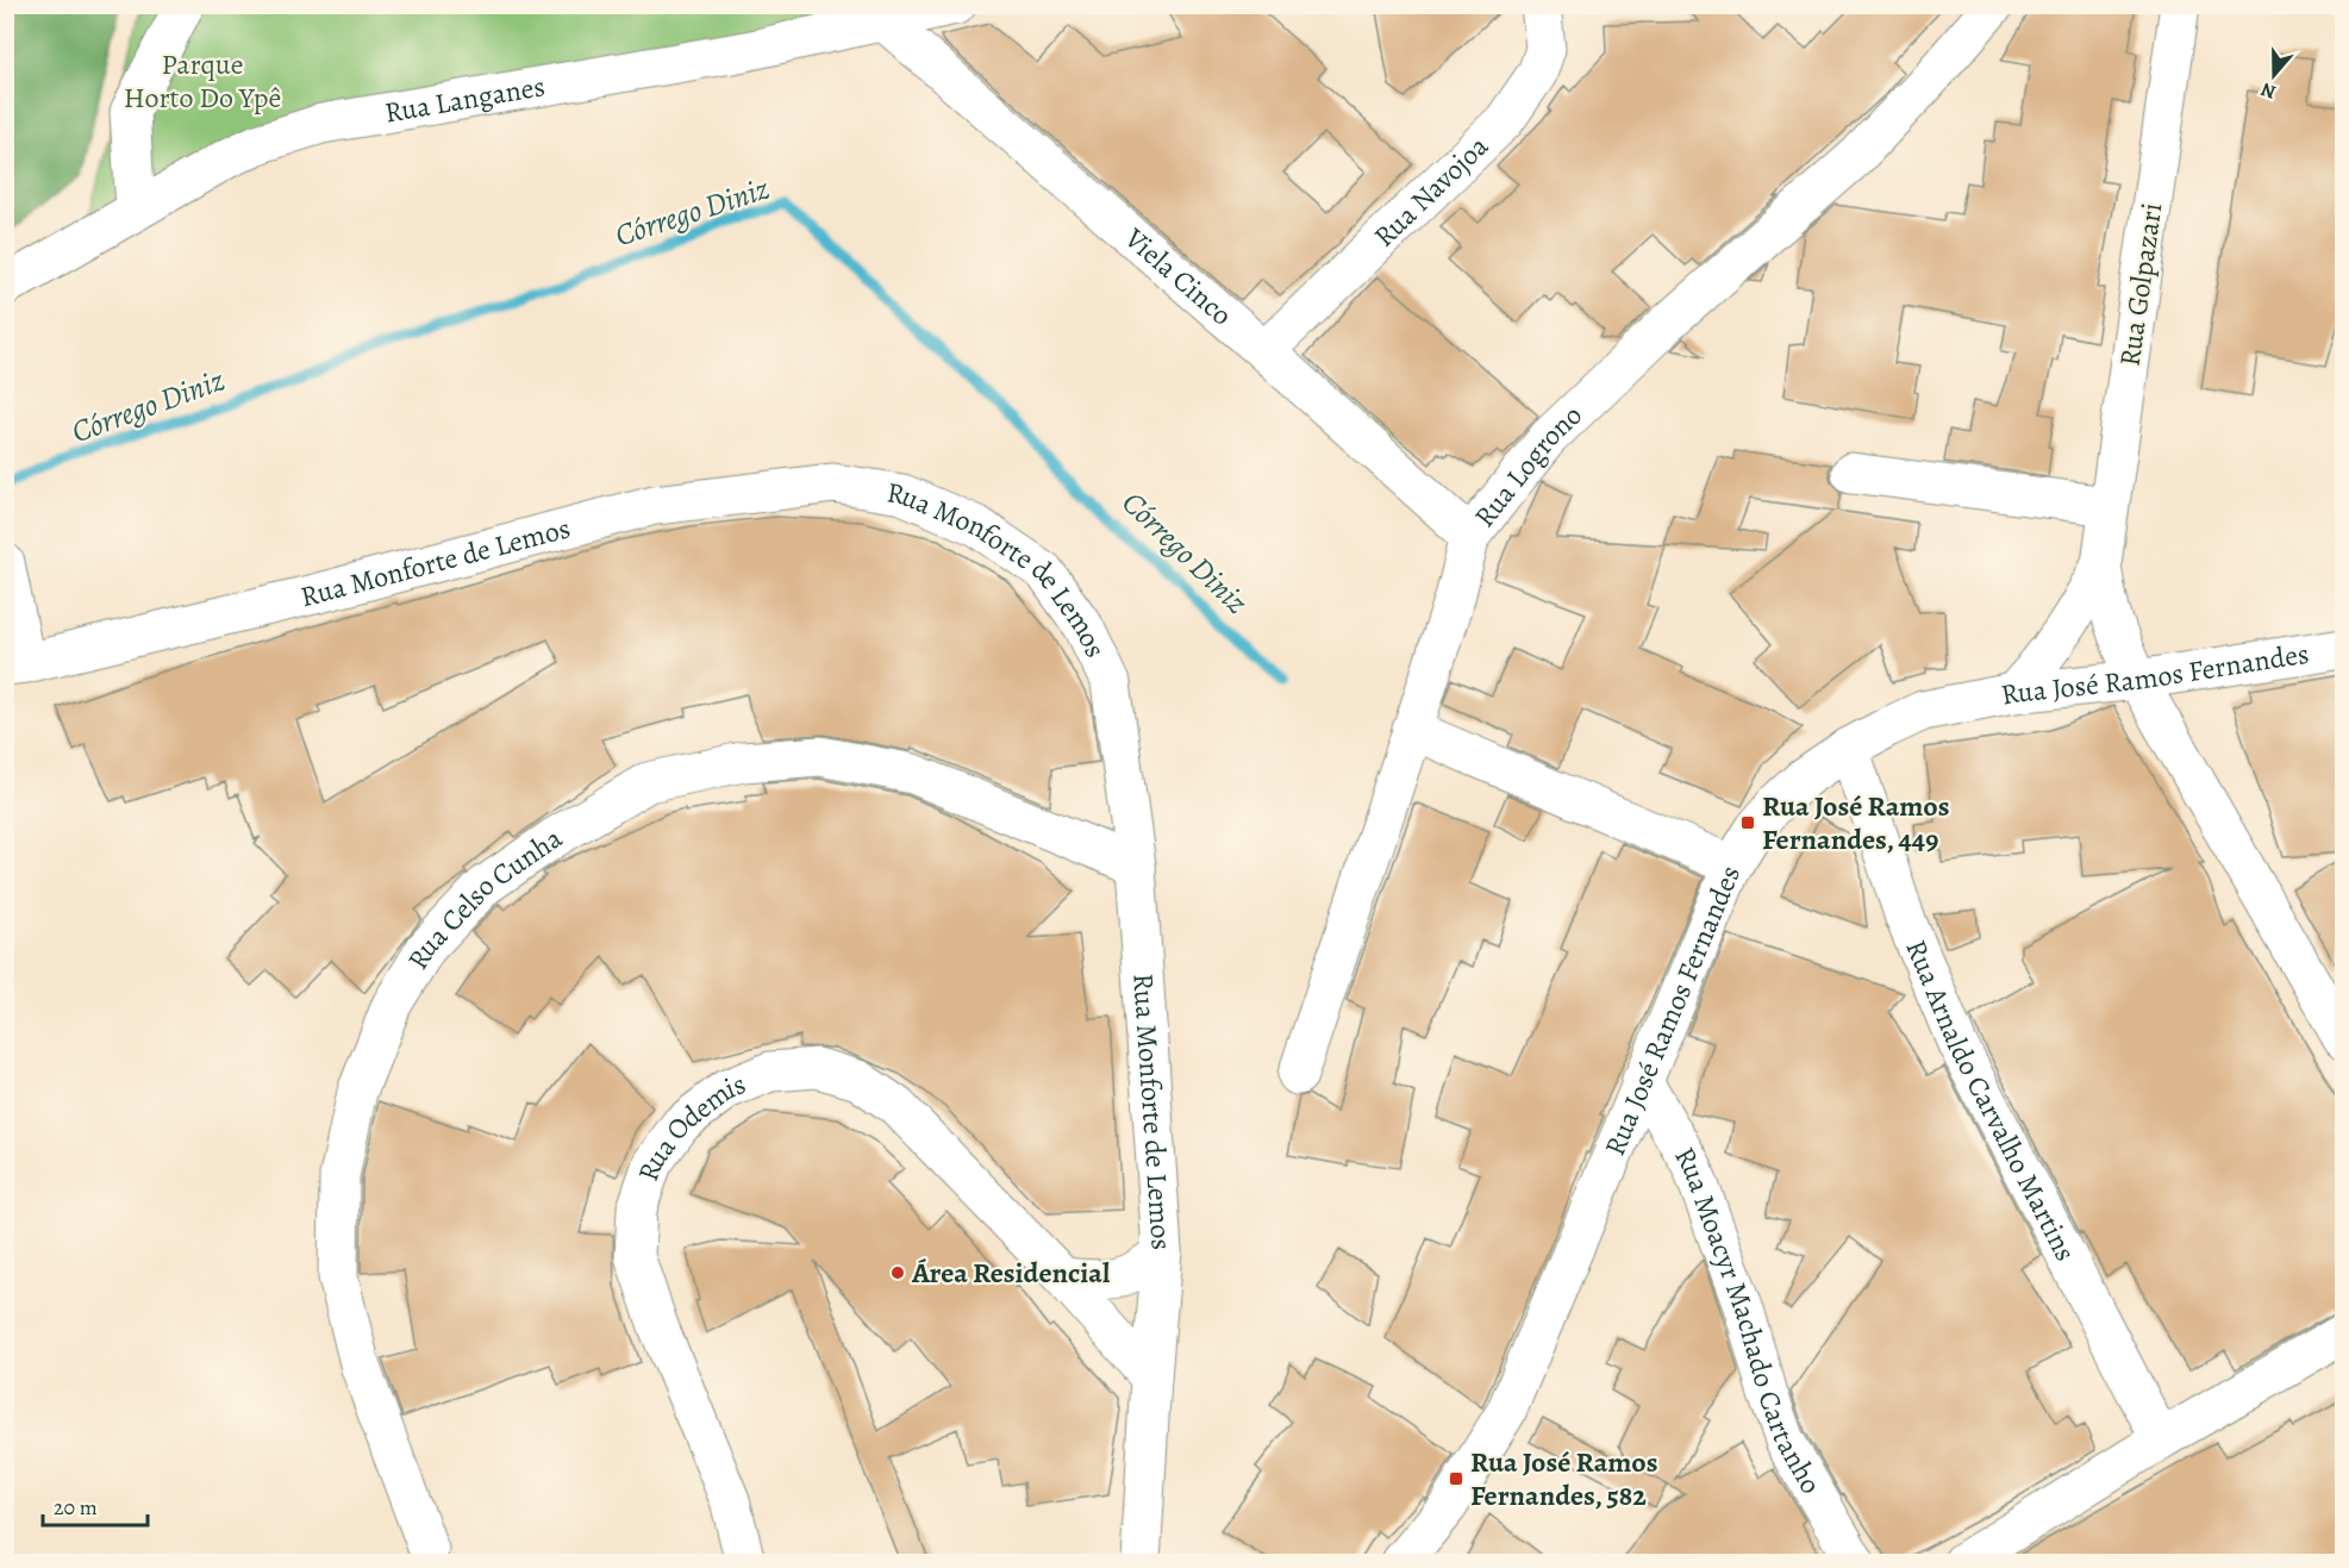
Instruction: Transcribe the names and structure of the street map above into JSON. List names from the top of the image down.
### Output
{
  "streets": {
    "street": [
      "Rua Langanes",
      "Rua Navojoa",
      "Viela Cinco",
      "Rua Golpazari",
      "Rua Logrono",
      "Rua Monforte de Lemos",
      "Rua José Ramos Fernandes",
      "Rua Celso Cunha",
      "Rua Arnaldo Carvalho Martins",
      "Rua Odemis",
      "Rua Moacyr Machado Cartanho"
    ]
  },
  "crossings": [
    ["Rua Langanes", "Viela Cinco"],
    ["Rua Navojoa", "Viela Cinco"],
    ["Viela Cinco", "Rua Logrono"],
    ["Rua Golpazari", "Rua José Ramos Fernandes"],
    ["Rua Monforte de Lemos", "Rua Celso Cunha"],
    ["Rua Monforte de Lemos", "Rua Odemis"],
    ["Rua José Ramos Fernandes", "Rua Arnaldo Carvalho Martins"],
    ["Rua José Ramos Fernandes", "Rua Moacyr Machado Cartanho"]
  ],
  "water": ["Córrego Diniz"],
  "parks": ["Parque Horto Do Ypê"],
  "places": {
    "transit": ["Rua José Ramos Fernandes, 449", "Rua José Ramos Fernandes, 582"],
    "other": ["Área Residencial"]
  },
  "scale_bar": "20 m",
  "north": "bottom"
}
